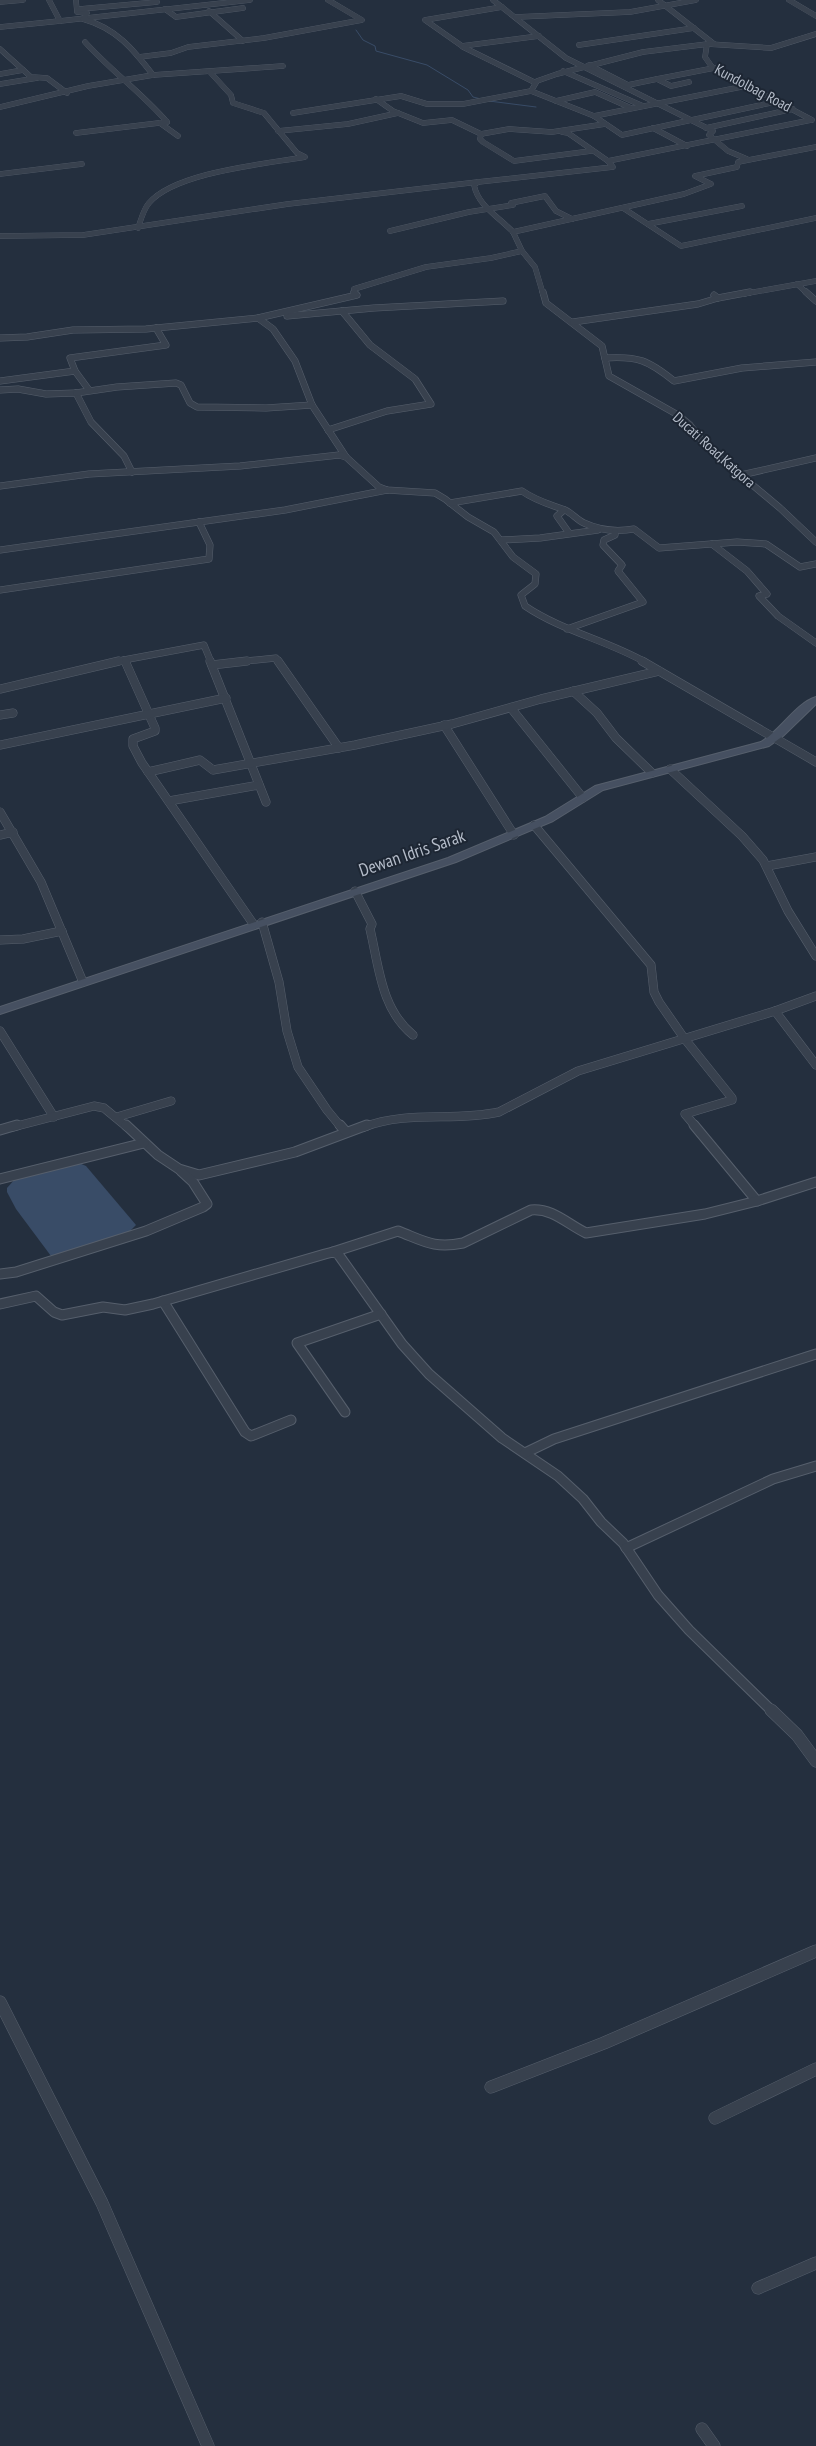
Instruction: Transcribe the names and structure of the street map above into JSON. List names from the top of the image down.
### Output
{
  "streets": {
    "main road": ["Dewan Idris Sarak"],
    "street": ["Kundolbag Road", "Ducati Road,Katgora"]
  }
}
